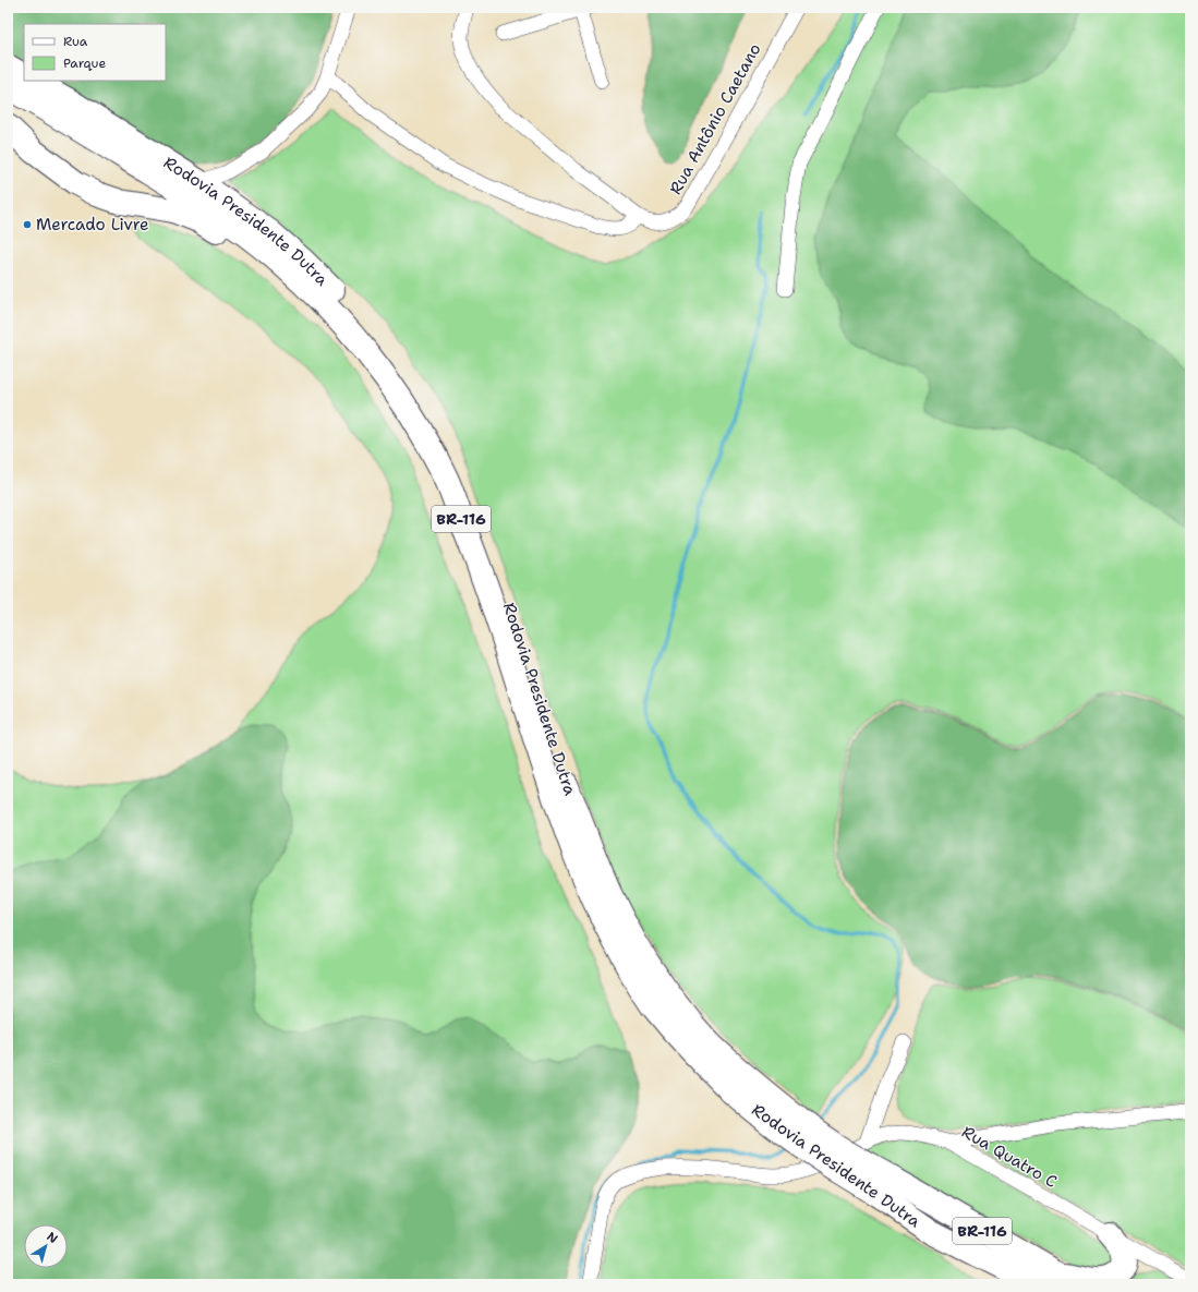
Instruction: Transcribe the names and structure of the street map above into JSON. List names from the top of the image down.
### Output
{
  "streets": {
    "highway": ["Rodovia Presidente Dutra", "BR-116"],
    "street": ["Rua Antônio Caetano", "Rua Quatro C"]
  },
  "places": ["Mercado Livre"],
  "legend": ["Rua", "Parque"],
  "north": "top right"
}
